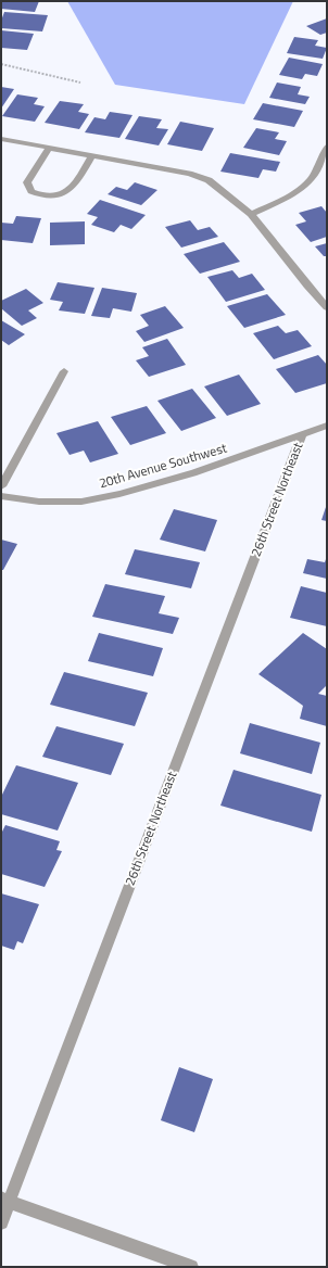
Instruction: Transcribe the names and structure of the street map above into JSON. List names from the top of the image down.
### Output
{
  "streets": {
    "street": ["20th Avenue Southwest", "26th Street Northeast"]
  },
  "crossings": [
    ["20th Avenue Southwest", "26th Street Northeast"]
  ]
}
